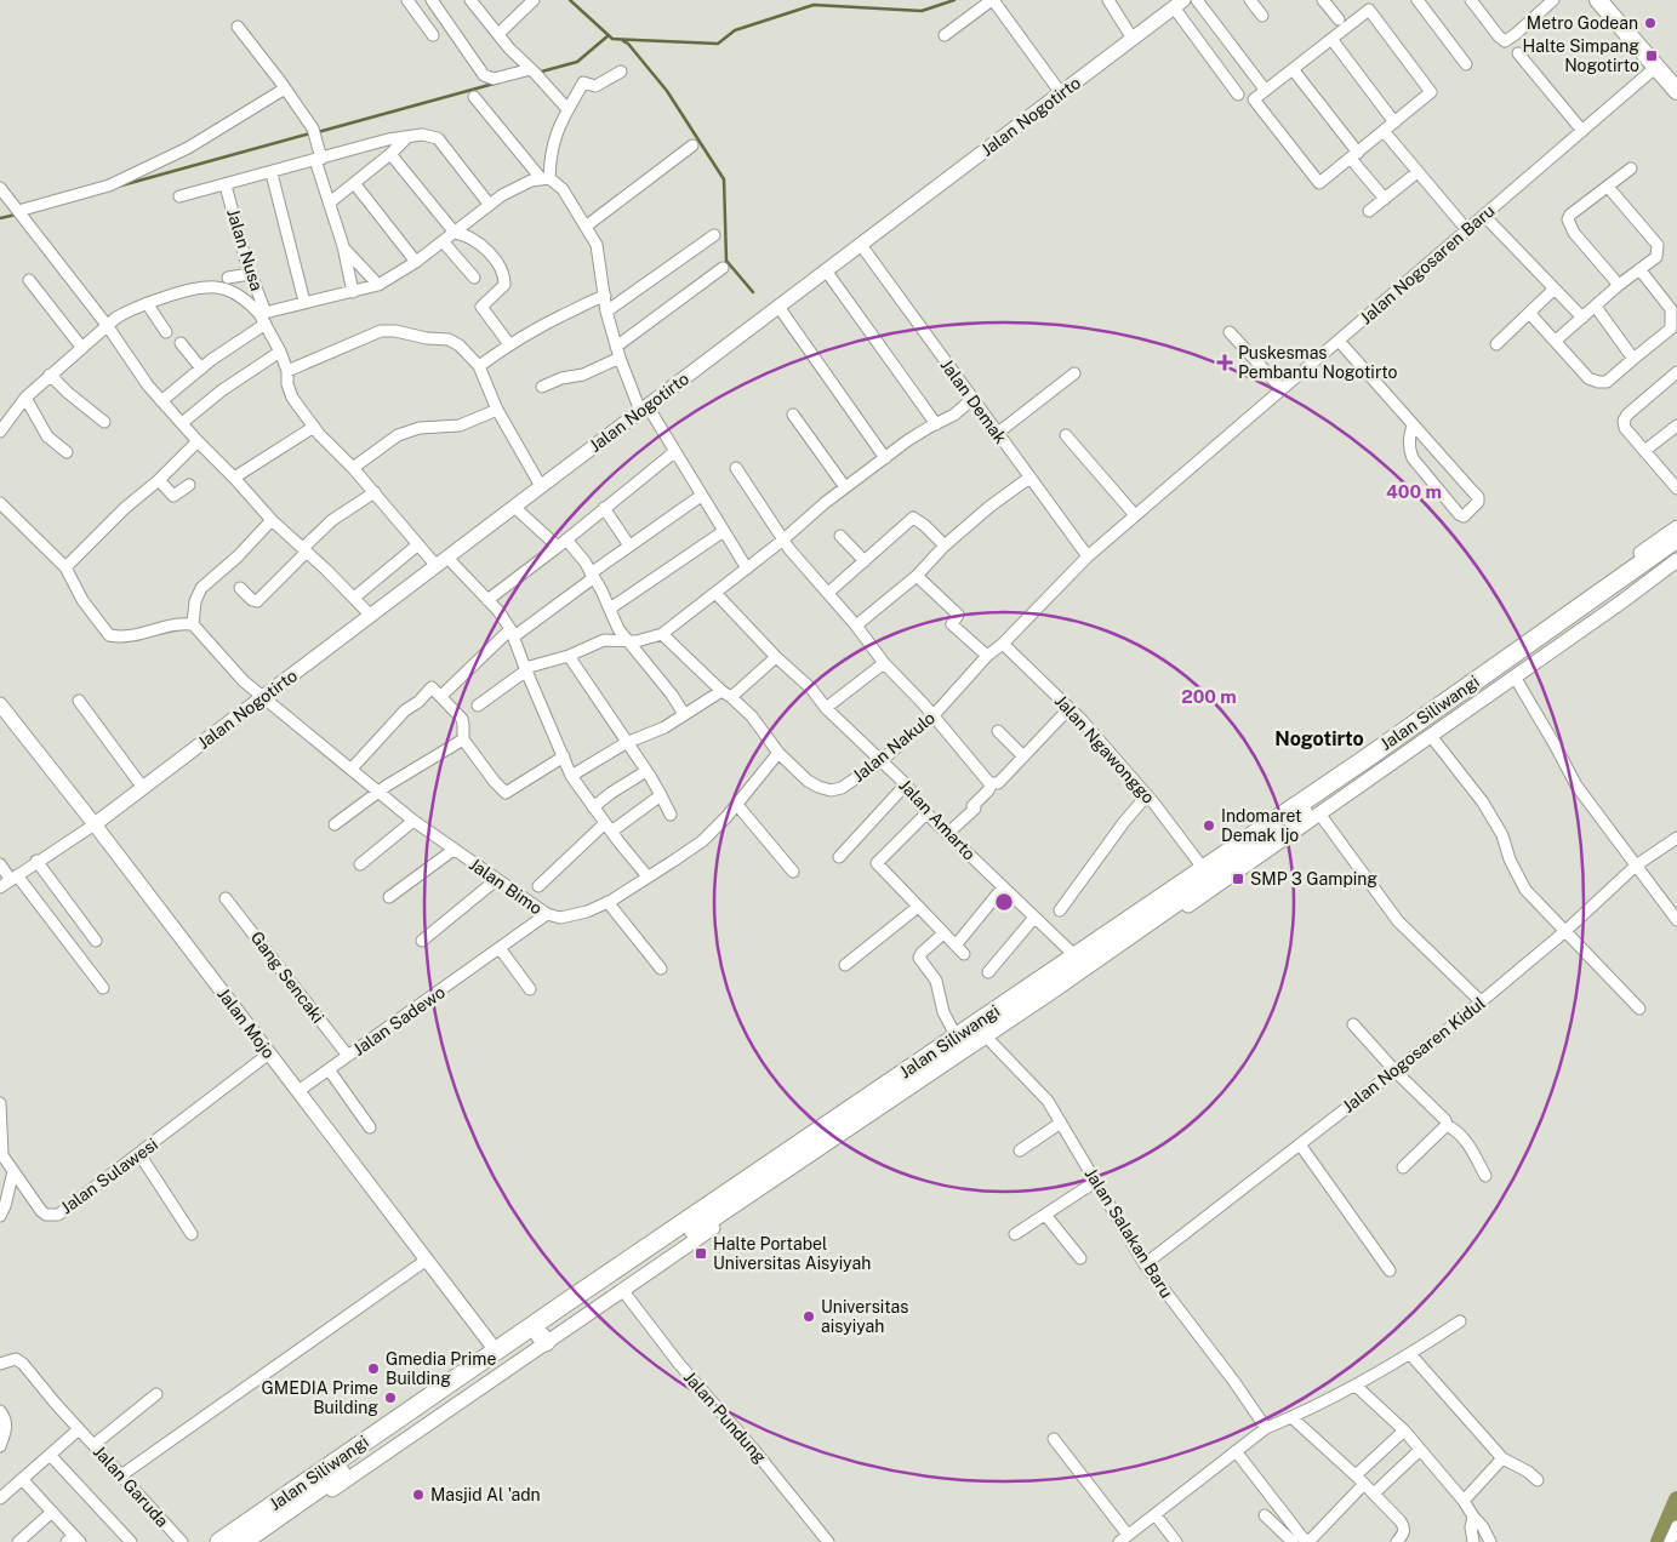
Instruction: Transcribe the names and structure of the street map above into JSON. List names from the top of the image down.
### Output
{
  "streets": {
    "highway": ["Jalan Siliwangi"],
    "street": [
      "Jalan Nogotirto",
      "Jalan Nusa",
      "Jalan Nogosaren Baru",
      "Jalan Demak",
      "Jalan Nakulo",
      "Jalan Ngawonggo",
      "Jalan Amarto",
      "Jalan Bimo",
      "Gang Sencaki",
      "Jalan Sadewo",
      "Jalan Mojo",
      "Jalan Nogosaren Kidul",
      "Jalan Sulawesi",
      "Jalan Salakan Baru",
      "Jalan Pundung",
      "Jalan Garuda"
    ]
  },
  "crossings": [
    ["Jalan Nogotirto", "Jalan Nusa"],
    ["Jalan Nogotirto", "Jalan Demak"],
    ["Jalan Nogotirto", "Jalan Bimo"],
    ["Jalan Nogotirto", "Jalan Mojo"],
    ["Jalan Nusa", "Jalan Bimo"],
    ["Jalan Nogosaren Baru", "Jalan Demak"],
    ["Jalan Nogosaren Baru", "Jalan Nakulo"],
    ["Jalan Demak", "Jalan Nakulo"],
    ["Jalan Nakulo", "Jalan Ngawonggo"],
    ["Jalan Nakulo", "Jalan Amarto"],
    ["Jalan Nakulo", "Jalan Bimo"],
    ["Jalan Bimo", "Jalan Sadewo"],
    ["Gang Sencaki", "Jalan Sadewo"],
    ["Jalan Sadewo", "Jalan Mojo"],
    ["Jalan Mojo", "Jalan Sulawesi"],
    ["Jalan Nogosaren Kidul", "Jalan Salakan Baru"]
  ],
  "districts": ["Nogotirto"],
  "places": {
    "other": [
      "Metro Godean",
      "Indomaret Demak Ijo",
      "Universitas aisyiyah",
      "Gmedia Prime Building",
      "GMEDIA Prime Building",
      "Masjid Al 'adn"
    ],
    "transit": ["Halte Simpang Nogotirto", "SMP 3 Gamping", "Halte Portabel Universitas Aisyiyah"],
    "health": ["Puskesmas Pembantu Nogotirto"]
  },
  "rings": ["400 m", "200 m"]
}
